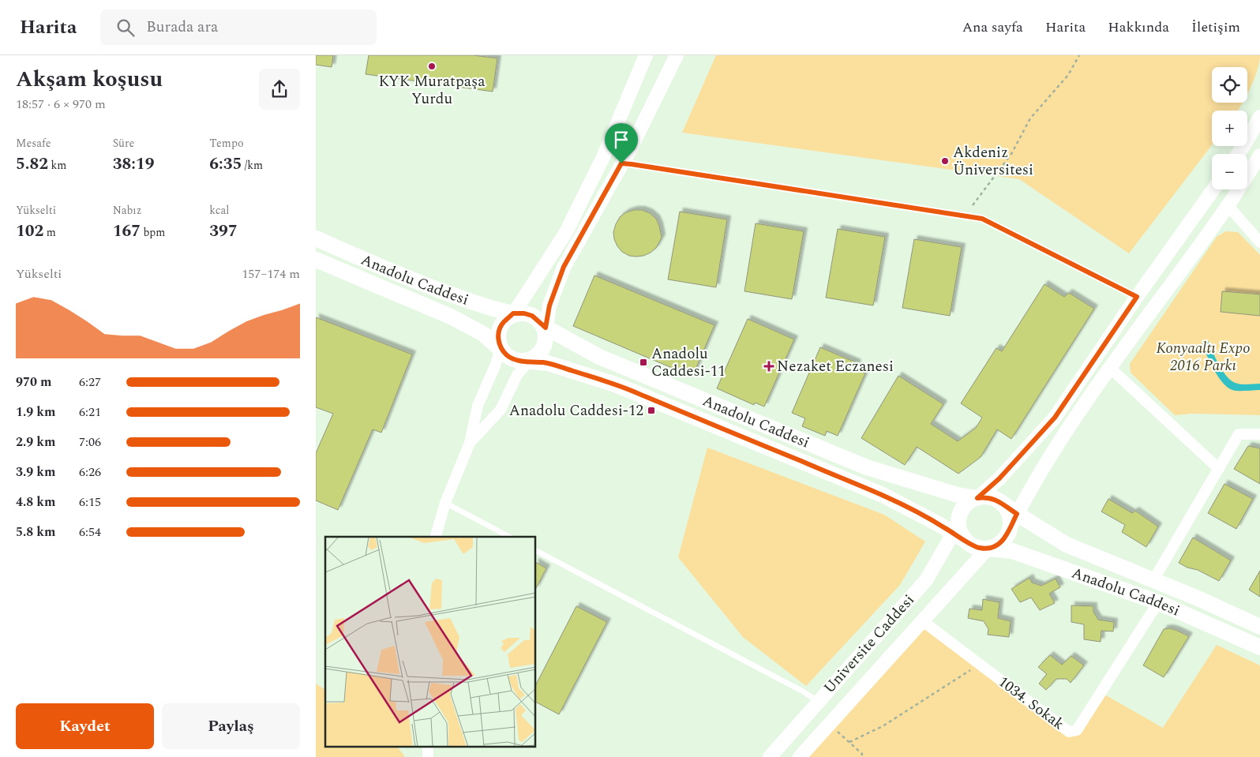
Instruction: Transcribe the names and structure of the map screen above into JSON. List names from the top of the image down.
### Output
{
  "streets": {
    "main road": ["Anadolu Caddesi"],
    "street": ["Universite Caddesi", "1034. Sokak"]
  },
  "crossings": [
    ["Anadolu Caddesi", "Universite Caddesi"],
    ["Anadolu Caddesi", "1034. Sokak"],
    ["Universite Caddesi", "1034. Sokak"]
  ],
  "parks": ["Konyaaltı Expo 2016 Parkı"],
  "places": {
    "other": ["KYK Muratpaşa Yurdu", "Akdeniz Üniversitesi"],
    "transit": ["Anadolu Caddesi-11", "Anadolu Caddesi-12"],
    "health": ["Nezaket Eczanesi"]
  },
  "page": {
    "header": "Harita",
    "search": "Burada ara",
    "nav": [
      "Ana sayfa",
      "Harita",
      "Hakkında",
      "İletişim"
    ],
    "heading": ["Akşam koşusu", "18:57 · 6 × 970 m"],
    "map_buttons": ["+", "−"],
    "stats": [
      ["Mesafe", "5.82 km"],
      ["Süre", "38:19"],
      ["Tempo", "6:35 /km"],
      ["Yükselti", "102 m"],
      ["Nabız", "167 bpm"],
      ["kcal", "397"]
    ],
    "chart": ["Yükselti", "157–174 m"],
    "list": [
      {
        "name": "970 m",
        "note": "6:27"
      },
      {
        "name": "1.9 km",
        "note": "6:21"
      },
      {
        "name": "2.9 km",
        "note": "7:06"
      },
      {
        "name": "3.9 km",
        "note": "6:26"
      },
      {
        "name": "4.8 km",
        "note": "6:15"
      },
      {
        "name": "5.8 km",
        "note": "6:54"
      }
    ],
    "buttons": ["Kaydet", "Paylaş"]
  }
}
